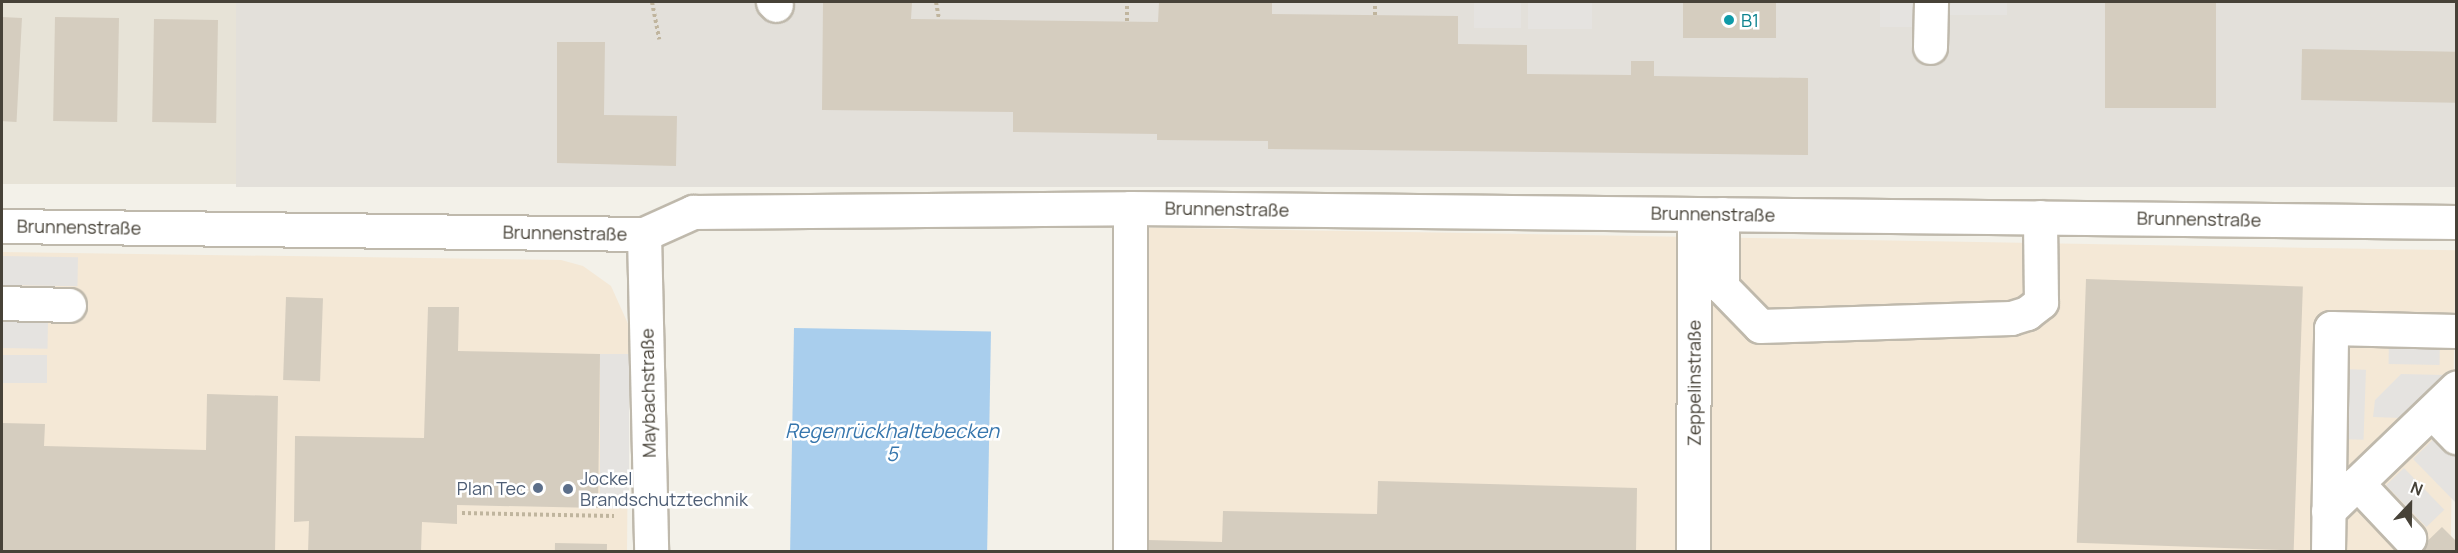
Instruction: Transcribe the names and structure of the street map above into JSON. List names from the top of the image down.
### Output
{
  "streets": {
    "street": ["Brunnenstraße", "Zeppelinstraße", "Maybachstraße"]
  },
  "crossings": [
    ["Brunnenstraße", "Zeppelinstraße"],
    ["Brunnenstraße", "Maybachstraße"]
  ],
  "water": ["Regenrückhaltebecken 5"],
  "places": ["B1", "Plan Tec", "Jockel Brandschutztechnik"],
  "north": "top"
}
